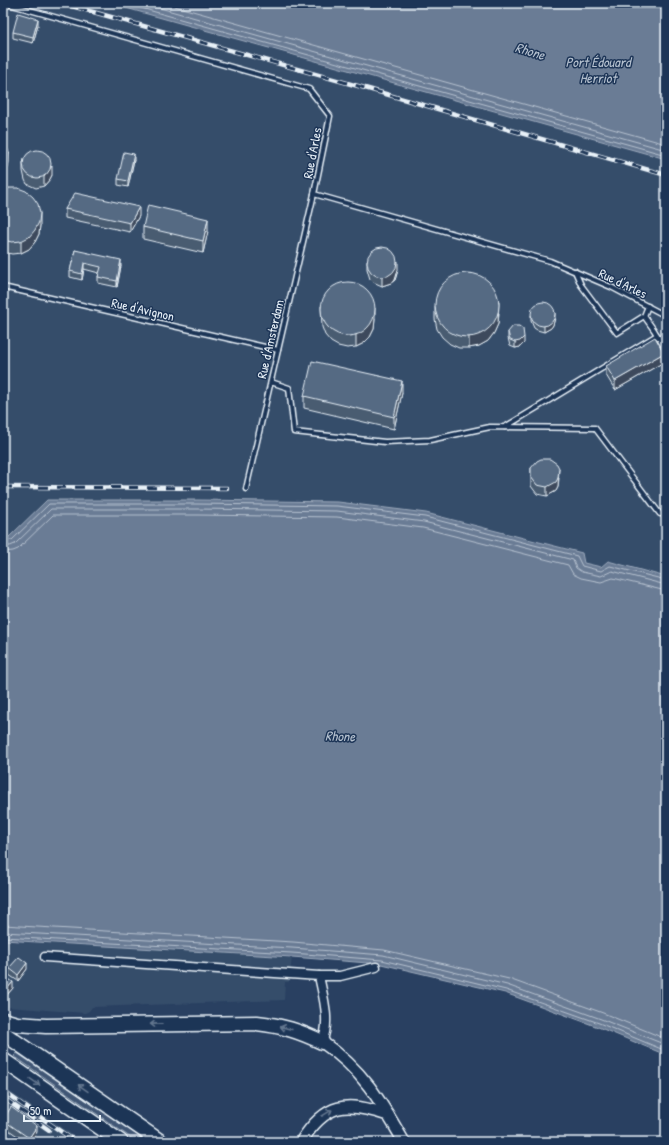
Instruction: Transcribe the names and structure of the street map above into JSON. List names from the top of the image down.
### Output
{
  "streets": {
    "lane": ["Rue d'Arles", "Rue d'Avignon", "Rue d'Amsterdam"]
  },
  "crossings": [
    ["Rue d'Arles", "Rue d'Amsterdam"],
    ["Rue d'Avignon", "Rue d'Amsterdam"]
  ],
  "water": ["Rhone", "Port Édouard Herriot"],
  "scale_bar": "50 m"
}
